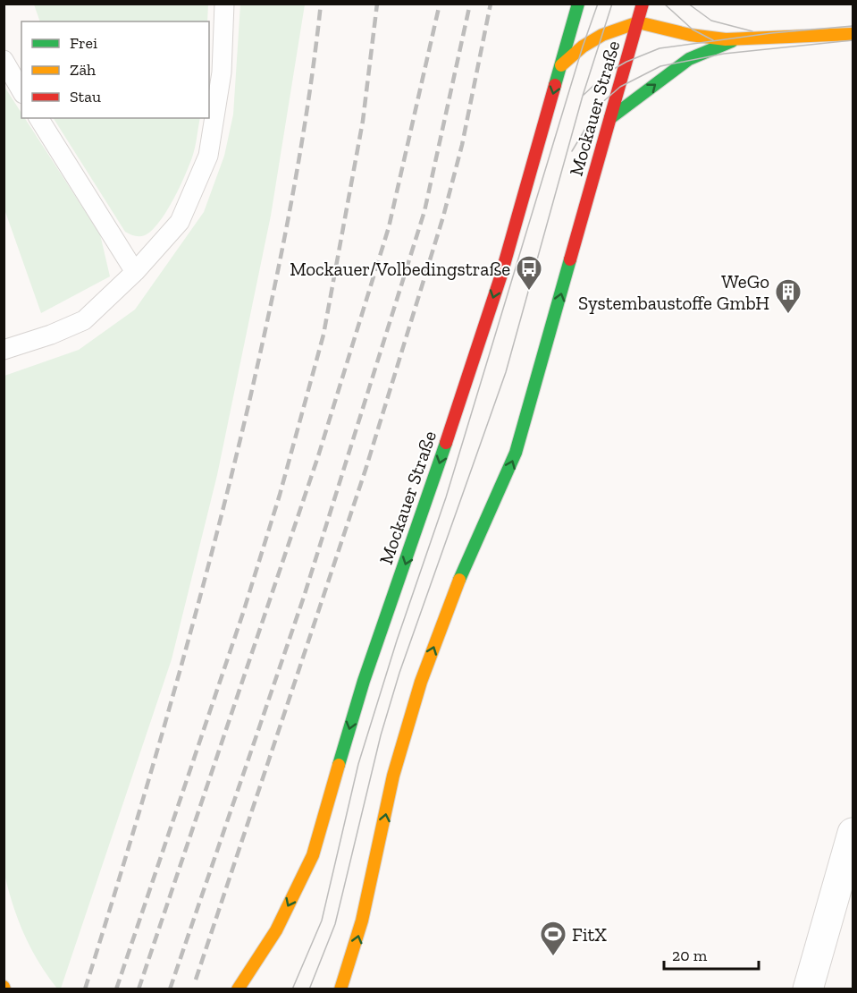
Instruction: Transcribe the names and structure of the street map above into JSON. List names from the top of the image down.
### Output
{
  "streets": {
    "main road": ["Mockauer Straße"]
  },
  "places": {
    "bus stop": ["Mockauer/Volbedingstraße"],
    "building": ["WeGo Systembaustoffe GmbH"],
    "sports": ["FitX"]
  },
  "legend": ["Frei", "Zäh", "Stau"],
  "scale_bar": "20 m"
}
